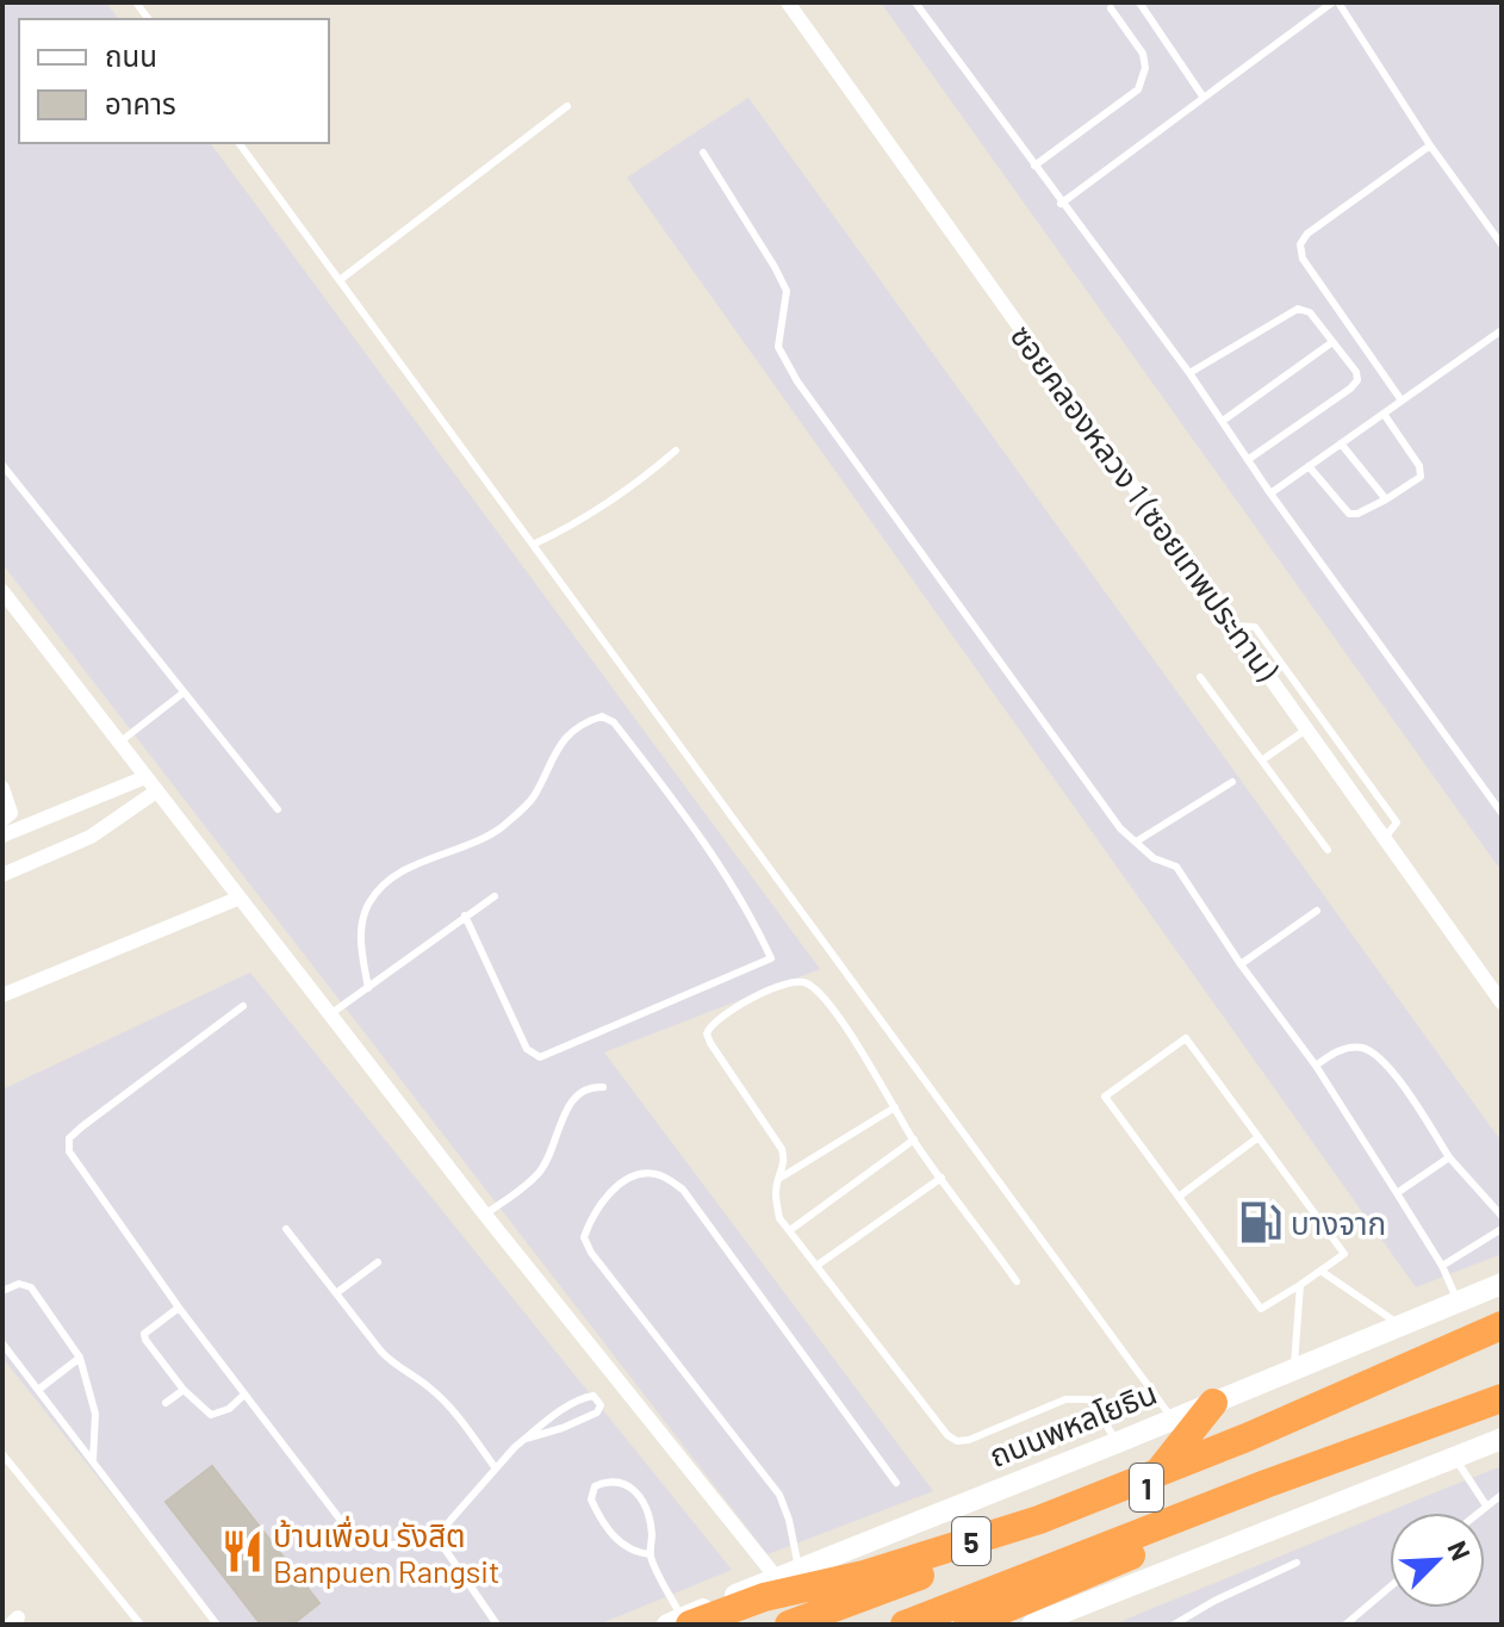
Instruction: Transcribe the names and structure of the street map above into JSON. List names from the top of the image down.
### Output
{
  "streets": {
    "highway": ["1", "5"],
    "main road": ["ถนนพหลโยธิน"],
    "street": ["ซอยคลองหลวง 1 (ซอยเทพประทาน)"]
  },
  "crossings": [
    ["ถนนพหลโยธิน", "5"],
    ["1", "5"]
  ],
  "places": {
    "fuel station": ["บางจาก"],
    "restaurant": ["บ้านเพื่อน รังสิต Banpuen Rangsit"]
  },
  "legend": ["ถนน", "อาคาร"],
  "north": "top right"
}
